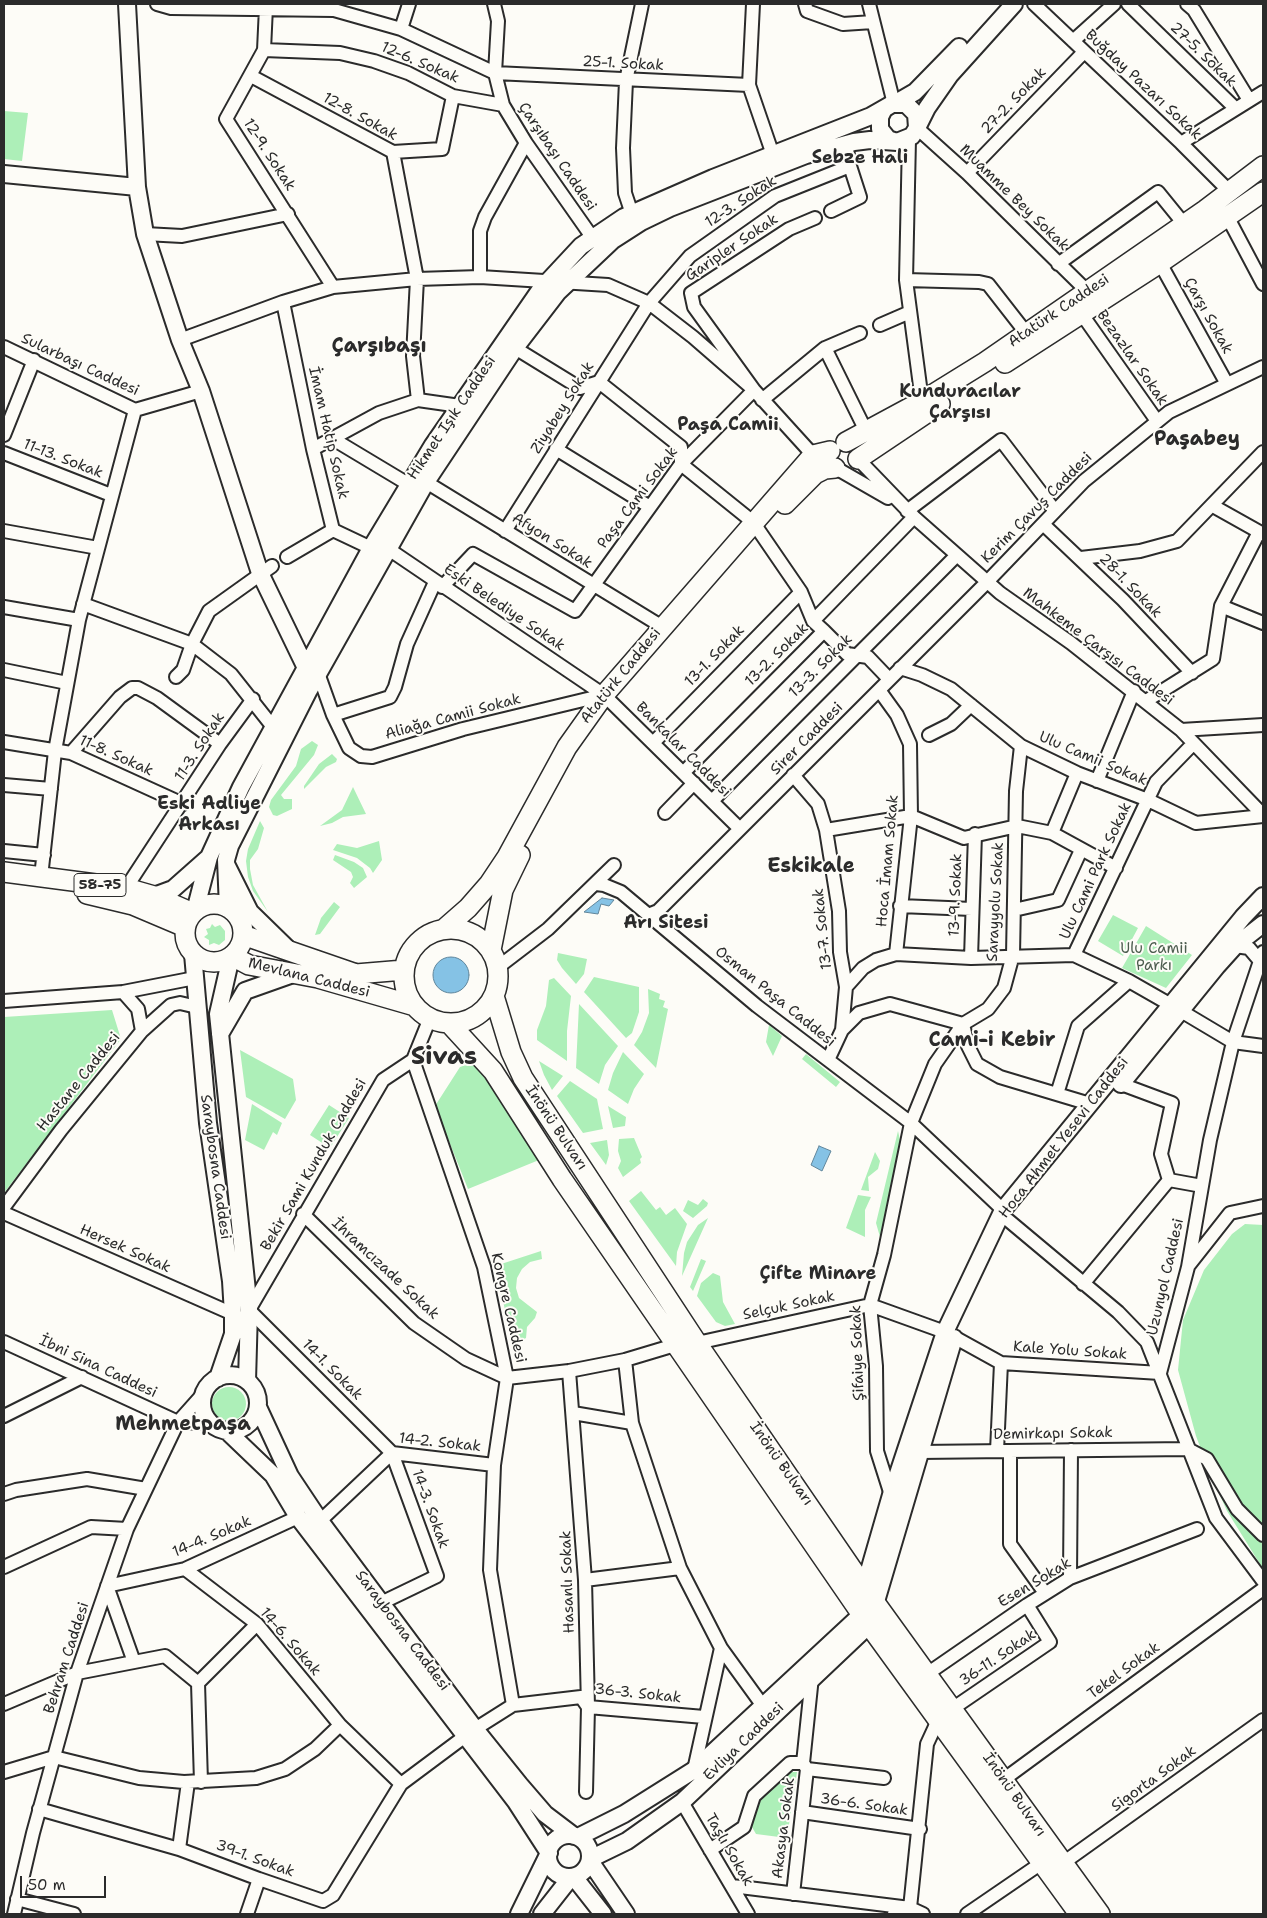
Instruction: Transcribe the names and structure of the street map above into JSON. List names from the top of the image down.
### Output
{
  "streets": {
    "main road": [
      "Atatürk Caddesi",
      "58-75",
      "Mevlana Caddesi",
      "İnönü Bulvarı"
    ],
    "street": [
      "27-5. Sokak",
      "12-6. Sokak",
      "25-1. Sokak",
      "Buğday Pazarı Sokak",
      "27-2. Sokak",
      "12-8. Sokak",
      "12-9. Sokak",
      "Çarşıbaşı Caddesi",
      "Muamme Bey Sokak",
      "12-3. Sokak",
      "Garipler Sokak",
      "Çarşı Sokak",
      "Bezazlar Sokak",
      "Sularbaşı Caddesi",
      "Ziyabey Sokak",
      "Hikmet Işık Caddesi",
      "İmam Hatip Sokak",
      "11-13. Sokak",
      "Paşa Cami Sokak",
      "Kerim Çavuş Caddesi",
      "Afyon Sokak",
      "28-1. Sokak",
      "Eski Belediye Sokak",
      "Mahkeme Çarşısı Caddesi",
      "13-2. Sokak",
      "13-1. Sokak",
      "13-3. Sokak",
      "Aliağa Camii Sokak",
      "Sirer Caddesi",
      "11-3. Sokak",
      "Bankalar Caddesi",
      "11-8. Sokak",
      "Ulu Camii Sokak",
      "Hoca İmam Sokak",
      "Ulu Cami Park Sokak",
      "13-9. Sokak",
      "Sarayyolu Sokak",
      "13-7. Sokak",
      "Osman Paşa Caddesi",
      "Hastane Caddesi",
      "Hoca Ahmet Yesevi Caddesi",
      "Bekir Sami Kunduk Caddesi",
      "Saraybosna Caddesi",
      "Hersek Sokak",
      "İhramcızade Sokak",
      "Uzunyol Caddesi",
      "Selçuk Sokak",
      "Kongre Caddesi",
      "Kale Yolu Sokak",
      "Şifaiye Sokak",
      "İbni Sina Caddesi",
      "14-1. Sokak",
      "Demirkapı Sokak",
      "14-2. Sokak",
      "14-3. Sokak",
      "14-4. Sokak",
      "Hasanlı Sokak",
      "Esen Sokak",
      "14-6. Sokak",
      "Behram Caddesi",
      "36-11. Sokak",
      "Tekel Sokak",
      "36-3. Sokak",
      "Evliya Caddesi",
      "Sigorta Sokak",
      "36-6. Sokak",
      "Akasya Sokak",
      "Taşlı Sokak",
      "39-1. Sokak"
    ]
  },
  "crossings": [
    ["12-6. Sokak", "12-9. Sokak"],
    ["12-6. Sokak", "Çarşıbaşı Caddesi"],
    ["25-1. Sokak", "Çarşıbaşı Caddesi"],
    ["Buğday Pazarı Sokak", "27-2. Sokak"],
    ["Buğday Pazarı Sokak", "Atatürk Caddesi"],
    ["27-2. Sokak", "Muamme Bey Sokak"],
    ["12-8. Sokak", "12-9. Sokak"],
    ["Çarşıbaşı Caddesi", "Hikmet Işık Caddesi"],
    ["Muamme Bey Sokak", "Atatürk Caddesi"],
    ["Muamme Bey Sokak", "Hikmet Işık Caddesi"],
    ["12-3. Sokak", "Ziyabey Sokak"],
    ["Garipler Sokak", "Paşa Cami Sokak"],
    ["Garipler Sokak", "Mahkeme Çarşısı Caddesi"],
    ["Atatürk Caddesi", "Çarşı Sokak"],
    ["Atatürk Caddesi", "Bezazlar Sokak"],
    ["Atatürk Caddesi", "Afyon Sokak"],
    ["Atatürk Caddesi", "Eski Belediye Sokak"],
    ["Atatürk Caddesi", "Mahkeme Çarşısı Caddesi"],
    ["Atatürk Caddesi", "Aliağa Camii Sokak"],
    ["Atatürk Caddesi", "Bankalar Caddesi"],
    ["Atatürk Caddesi", "Mevlana Caddesi"],
    ["Atatürk Caddesi", "İnönü Bulvarı"],
    ["Çarşı Sokak", "Kerim Çavuş Caddesi"],
    ["Bezazlar Sokak", "Kerim Çavuş Caddesi"],
    ["Ziyabey Sokak", "Afyon Sokak"],
    ["Hikmet Işık Caddesi", "Afyon Sokak"],
    ["Hikmet Işık Caddesi", "Eski Belediye Sokak"],
    ["Hikmet Işık Caddesi", "Aliağa Camii Sokak"],
    ["Hikmet Işık Caddesi", "58-75"],
    ["Hikmet Işık Caddesi", "Mevlana Caddesi"],
    ["Hikmet Işık Caddesi", "Saraybosna Caddesi"],
    ["Paşa Cami Sokak", "Afyon Sokak"],
    ["Paşa Cami Sokak", "Eski Belediye Sokak"],
    ["Paşa Cami Sokak", "Mahkeme Çarşısı Caddesi"],
    ["Kerim Çavuş Caddesi", "28-1. Sokak"],
    ["Kerim Çavuş Caddesi", "Mahkeme Çarşısı Caddesi"],
    ["Kerim Çavuş Caddesi", "13-2. Sokak"],
    ["Kerim Çavuş Caddesi", "Sirer Caddesi"],
    ["Eski Belediye Sokak", "Aliağa Camii Sokak"],
    ["Eski Belediye Sokak", "Bankalar Caddesi"],
    ["Mahkeme Çarşısı Caddesi", "13-2. Sokak"],
    ["Mahkeme Çarşısı Caddesi", "13-3. Sokak"],
    ["Mahkeme Çarşısı Caddesi", "Sirer Caddesi"],
    ["Mahkeme Çarşısı Caddesi", "Ulu Camii Sokak"],
    ["13-2. Sokak", "Bankalar Caddesi"],
    ["13-1. Sokak", "Bankalar Caddesi"],
    ["13-3. Sokak", "Bankalar Caddesi"],
    ["Aliağa Camii Sokak", "Bankalar Caddesi"],
    ["Sirer Caddesi", "Bankalar Caddesi"],
    ["Sirer Caddesi", "Ulu Camii Sokak"],
    ["Sirer Caddesi", "Hoca İmam Sokak"],
    ["Sirer Caddesi", "13-7. Sokak"],
    ["Sirer Caddesi", "Osman Paşa Caddesi"],
    ["11-3. Sokak", "11-8. Sokak"],
    ["11-3. Sokak", "58-75"],
    ["Ulu Camii Sokak", "Ulu Cami Park Sokak"],
    ["Ulu Camii Sokak", "Sarayyolu Sokak"],
    ["58-75", "Mevlana Caddesi"],
    ["58-75", "Saraybosna Caddesi"],
    ["Sarayyolu Sokak", "Şifaiye Sokak"],
    ["Mevlana Caddesi", "İnönü Bulvarı"],
    ["Mevlana Caddesi", "Saraybosna Caddesi"],
    ["Osman Paşa Caddesi", "Hoca Ahmet Yesevi Caddesi"],
    ["Osman Paşa Caddesi", "Uzunyol Caddesi"],
    ["Osman Paşa Caddesi", "Kale Yolu Sokak"],
    ["Osman Paşa Caddesi", "Şifaiye Sokak"],
    ["Hastane Caddesi", "Saraybosna Caddesi"],
    ["İnönü Bulvarı", "Hoca Ahmet Yesevi Caddesi"],
    ["İnönü Bulvarı", "Selçuk Sokak"],
    ["İnönü Bulvarı", "Esen Sokak"],
    ["İnönü Bulvarı", "36-11. Sokak"],
    ["İnönü Bulvarı", "Tekel Sokak"],
    ["İnönü Bulvarı", "Evliya Caddesi"],
    ["İnönü Bulvarı", "Sigorta Sokak"],
    ["Hoca Ahmet Yesevi Caddesi", "Uzunyol Caddesi"],
    ["Hoca Ahmet Yesevi Caddesi", "Kale Yolu Sokak"],
    ["Hoca Ahmet Yesevi Caddesi", "Şifaiye Sokak"],
    ["Hoca Ahmet Yesevi Caddesi", "Demirkapı Sokak"],
    ["Hoca Ahmet Yesevi Caddesi", "Evliya Caddesi"],
    ["Bekir Sami Kunduk Caddesi", "Saraybosna Caddesi"],
    ["Bekir Sami Kunduk Caddesi", "Hersek Sokak"],
    ["Bekir Sami Kunduk Caddesi", "İhramcızade Sokak"],
    ["Bekir Sami Kunduk Caddesi", "Kongre Caddesi"],
    ["Bekir Sami Kunduk Caddesi", "14-1. Sokak"],
    ["Saraybosna Caddesi", "Hersek Sokak"],
    ["Saraybosna Caddesi", "14-1. Sokak"],
    ["Saraybosna Caddesi", "14-2. Sokak"],
    ["Saraybosna Caddesi", "14-3. Sokak"],
    ["Saraybosna Caddesi", "14-4. Sokak"],
    ["Saraybosna Caddesi", "Behram Caddesi"],
    ["Saraybosna Caddesi", "Evliya Caddesi"],
    ["Hersek Sokak", "14-1. Sokak"],
    ["İhramcızade Sokak", "Kongre Caddesi"],
    ["Uzunyol Caddesi", "Kale Yolu Sokak"],
    ["Selçuk Sokak", "Şifaiye Sokak"],
    ["Kongre Caddesi", "14-2. Sokak"],
    ["Kongre Caddesi", "36-3. Sokak"],
    ["İbni Sina Caddesi", "Behram Caddesi"],
    ["14-1. Sokak", "14-2. Sokak"],
    ["14-1. Sokak", "14-3. Sokak"],
    ["14-2. Sokak", "14-3. Sokak"],
    ["14-4. Sokak", "14-6. Sokak"],
    ["14-4. Sokak", "Behram Caddesi"],
    ["Hasanlı Sokak", "36-3. Sokak"],
    ["Esen Sokak", "36-11. Sokak"],
    ["14-6. Sokak", "39-1. Sokak"],
    ["Behram Caddesi", "39-1. Sokak"],
    ["Evliya Caddesi", "Akasya Sokak"],
    ["Evliya Caddesi", "Taşlı Sokak"],
    ["36-6. Sokak", "Akasya Sokak"]
  ],
  "districts": [
    "Sebze Hali",
    "Çarşıbaşı",
    "Kunduracılar Çarşısı",
    "Paşa Camii",
    "Paşabey",
    "Eski Adliye Arkası",
    "Eskikale",
    "Arı Sitesi",
    "Cami-i Kebir",
    "Sivas",
    "Çifte Minare",
    "Mehmetpaşa"
  ],
  "parks": ["Ulu Camii Parkı"],
  "scale_bar": "50 m"
}
